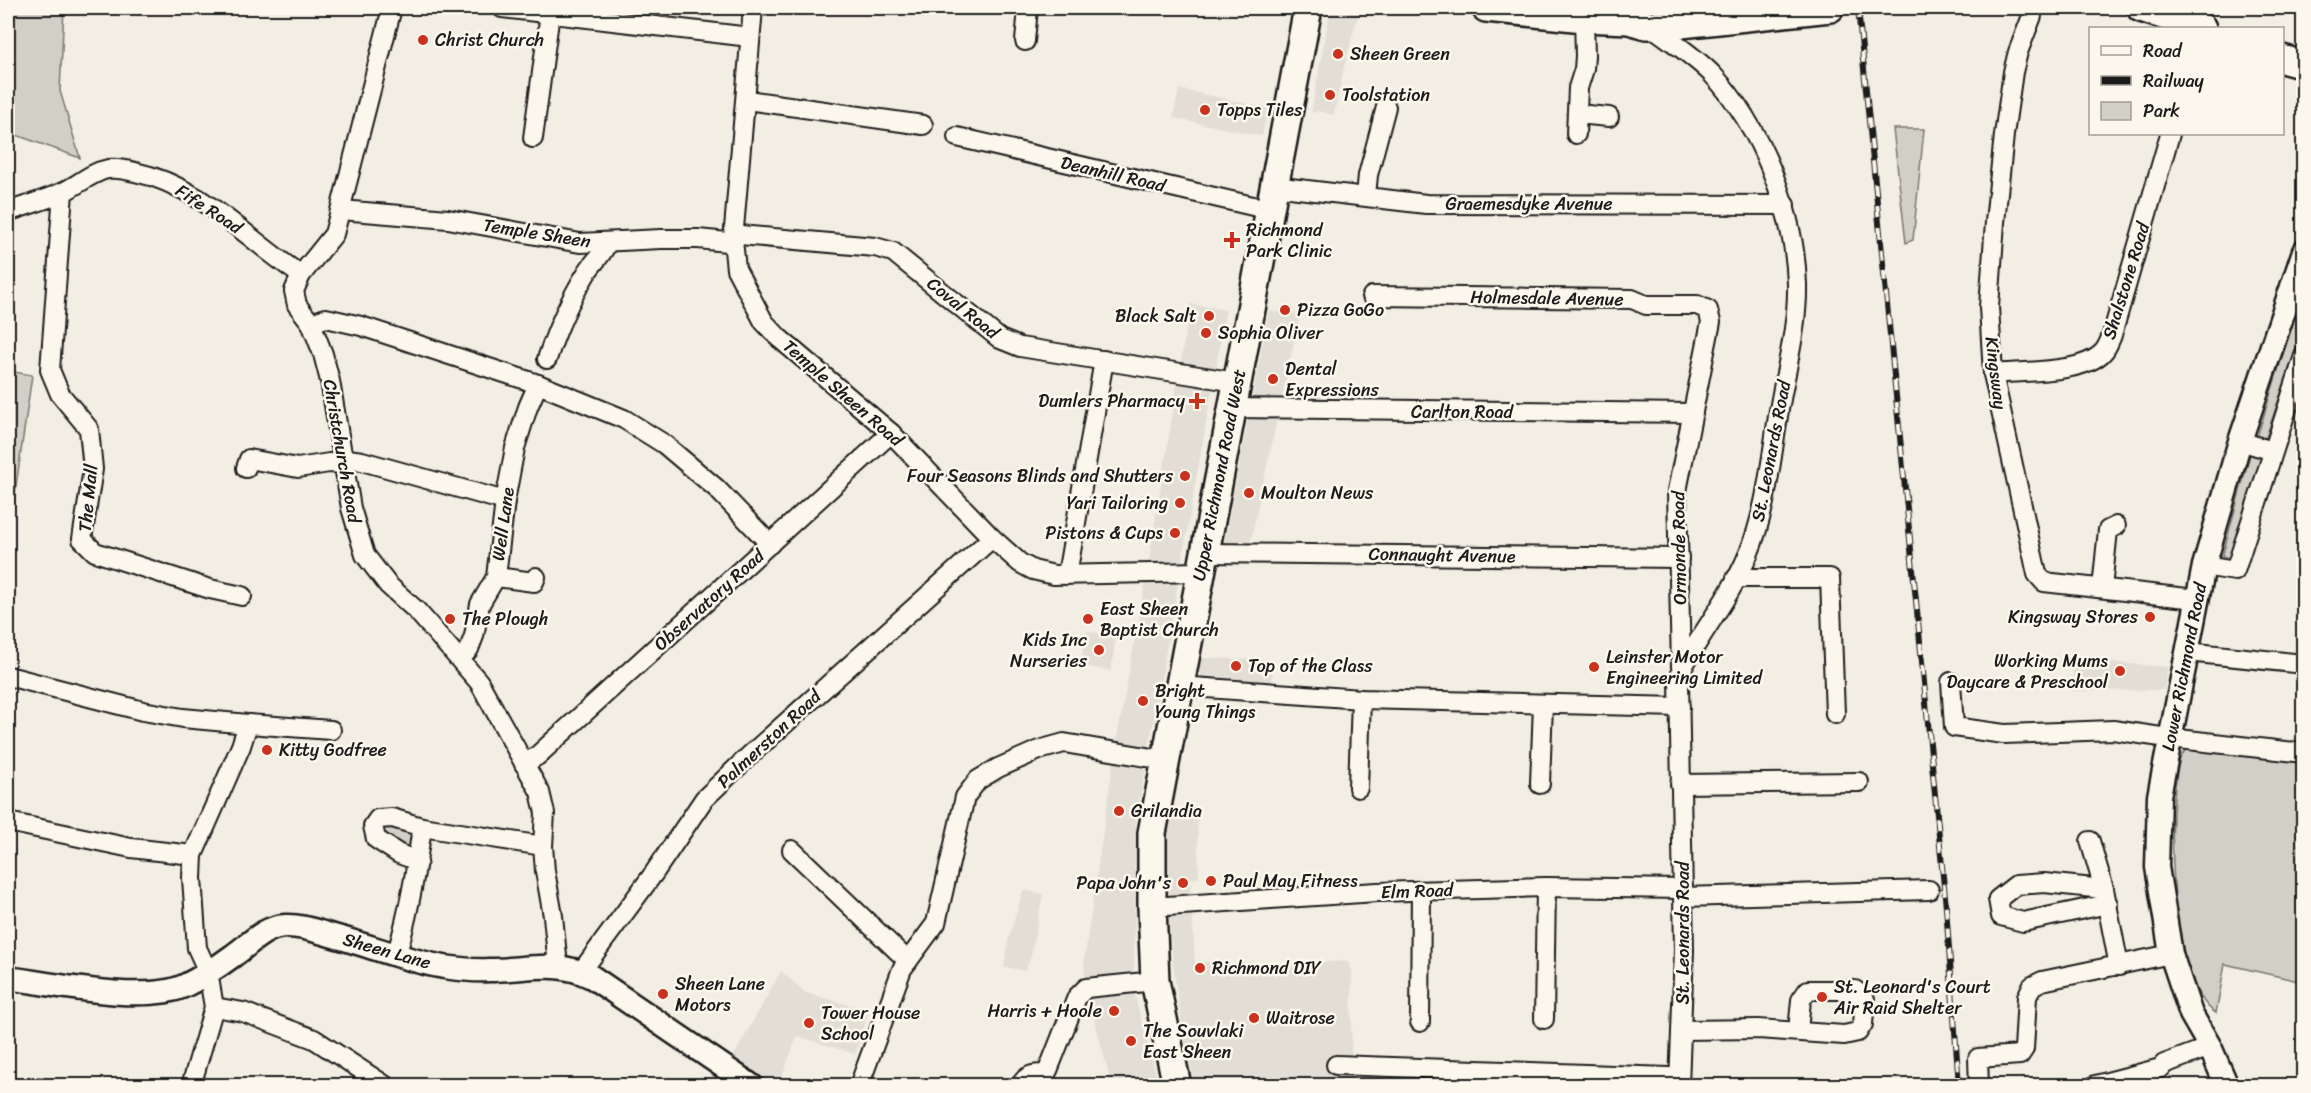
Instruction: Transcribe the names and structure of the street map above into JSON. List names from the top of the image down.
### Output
{
  "streets": {
    "highway": ["Upper Richmond Road West"],
    "main road": ["Lower Richmond Road", "Sheen Lane"],
    "street": [
      "Deanhill Road",
      "Graemesdyke Avenue",
      "Fife Road",
      "Temple Sheen",
      "Shalstone Road",
      "Holmesdale Avenue",
      "Coval Road",
      "Kingsway",
      "Temple Sheen Road",
      "Carlton Road",
      "Christchurch Road",
      "St. Leonards Road",
      "The Mall",
      "Well Lane",
      "Ormonde Road",
      "Connaught Avenue",
      "Observatory Road",
      "Palmerston Road",
      "Elm Road"
    ]
  },
  "crossings": [
    ["Deanhill Road", "Graemesdyke Avenue"],
    ["Deanhill Road", "Upper Richmond Road West"],
    ["Graemesdyke Avenue", "St. Leonards Road"],
    ["Graemesdyke Avenue", "Upper Richmond Road West"],
    ["Fife Road", "Christchurch Road"],
    ["Fife Road", "The Mall"],
    ["Temple Sheen", "Coval Road"],
    ["Temple Sheen", "Temple Sheen Road"],
    ["Shalstone Road", "Kingsway"],
    ["Holmesdale Avenue", "Ormonde Road"],
    ["Coval Road", "Temple Sheen Road"],
    ["Coval Road", "Upper Richmond Road West"],
    ["Kingsway", "Lower Richmond Road"],
    ["Temple Sheen Road", "Upper Richmond Road West"],
    ["Temple Sheen Road", "Connaught Avenue"],
    ["Temple Sheen Road", "Observatory Road"],
    ["Temple Sheen Road", "Palmerston Road"],
    ["Carlton Road", "Upper Richmond Road West"],
    ["Carlton Road", "Ormonde Road"],
    ["Christchurch Road", "Well Lane"],
    ["Christchurch Road", "Observatory Road"],
    ["Christchurch Road", "Sheen Lane"],
    ["St. Leonards Road", "Ormonde Road"],
    ["St. Leonards Road", "Elm Road"],
    ["Upper Richmond Road West", "Connaught Avenue"],
    ["Upper Richmond Road West", "Elm Road"],
    ["Ormonde Road", "Connaught Avenue"],
    ["Palmerston Road", "Sheen Lane"]
  ],
  "places": {
    "other": [
      "Christ Church",
      "Sheen Green",
      "Toolstation",
      "Topps Tiles",
      "Pizza GoGo",
      "Black Salt",
      "Sophia Oliver",
      "Dental Expressions",
      "Four Seasons Blinds and Shutters",
      "Moulton News",
      "Yari Tailoring",
      "Pistons & Cups",
      "Kingsway Stores",
      "The Plough",
      "East Sheen Baptist Church",
      "Kids Inc Nurseries",
      "Top of the Class",
      "Leinster Motor Engineering Limited",
      "Working Mums Daycare & Preschool",
      "Bright Young Things",
      "Kitty Godfree",
      "Grilandia",
      "Paul May Fitness",
      "Papa John's",
      "Richmond DIY",
      "Sheen Lane Motors",
      "St. Leonard's Court Air Raid Shelter",
      "Harris + Hoole",
      "Waitrose",
      "Tower House School",
      "The Souvlaki East Sheen"
    ],
    "health": ["Richmond Park Clinic", "Dumlers Pharmacy"]
  },
  "legend": ["Road", "Railway", "Park"]
}
